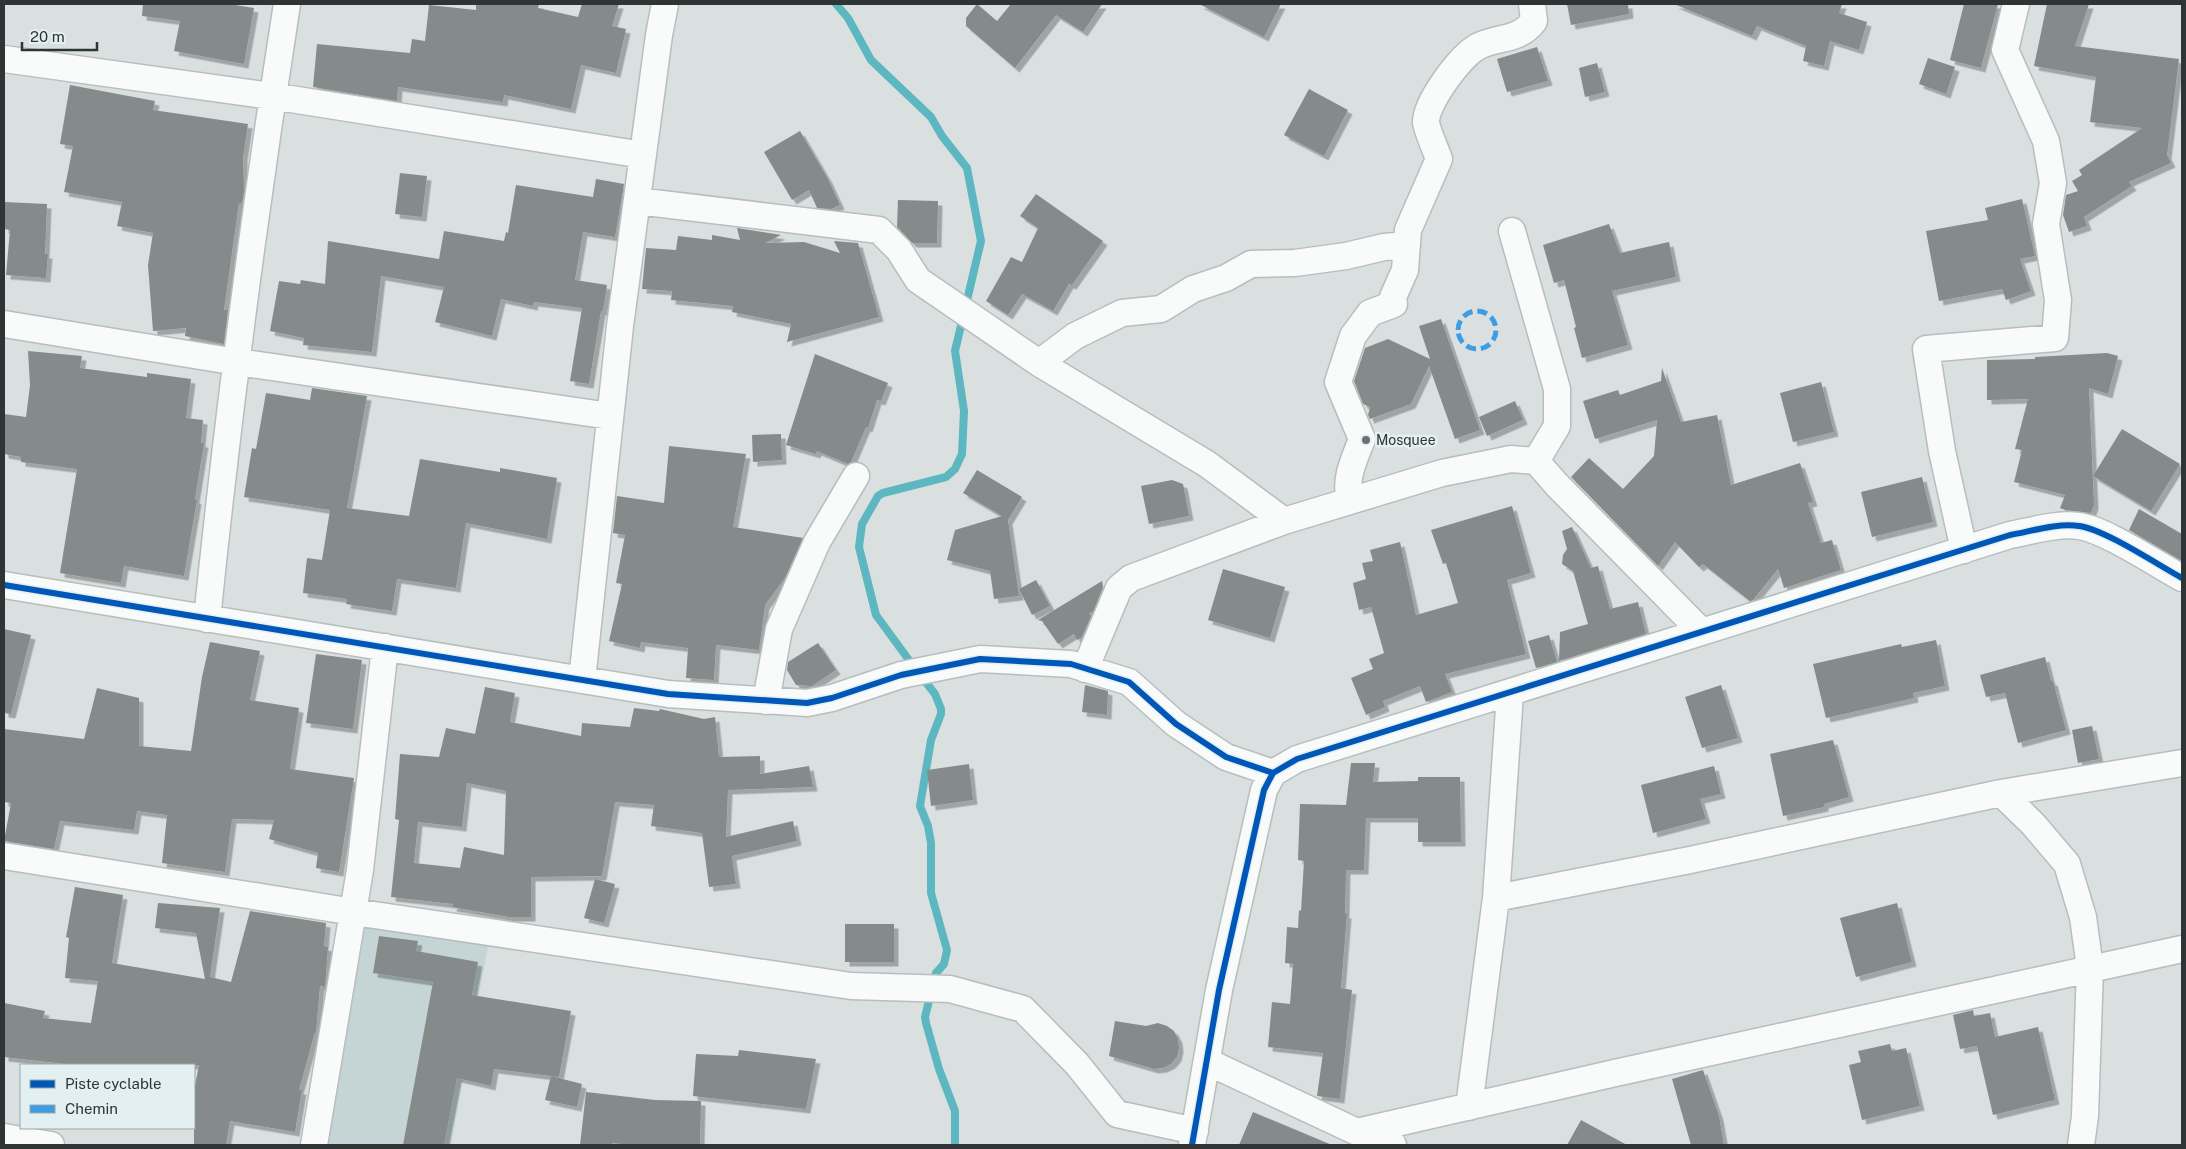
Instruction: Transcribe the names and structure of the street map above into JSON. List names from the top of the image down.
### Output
{
  "places": ["Mosquee"],
  "legend": ["Piste cyclable", "Chemin"],
  "scale_bar": "20 m"
}
